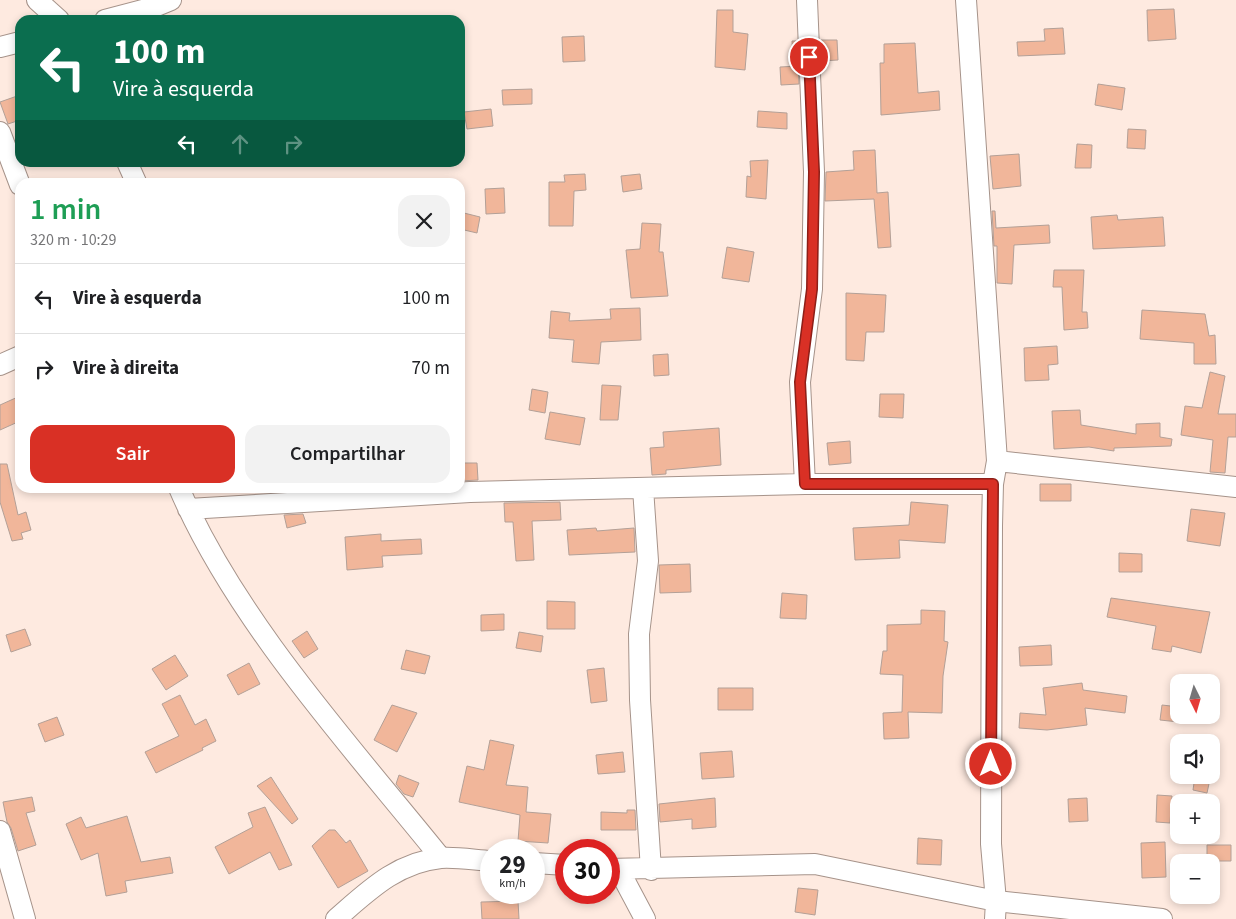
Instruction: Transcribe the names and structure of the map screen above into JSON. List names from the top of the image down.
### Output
{
  "north": "bottom",
  "page": {
    "turn": ["100 m", "Vire à esquerda"],
    "heading": ["1 min", "320 m · 10:29"],
    "list": [
      {
        "name": "Vire à esquerda",
        "value": "100 m"
      },
      {
        "name": "Vire à direita",
        "value": "70 m"
      }
    ],
    "buttons": ["Sair", "Compartilhar"],
    "map_buttons": ["+", "−"],
    "speed": "29 km/h",
    "limit": "30"
  }
}
